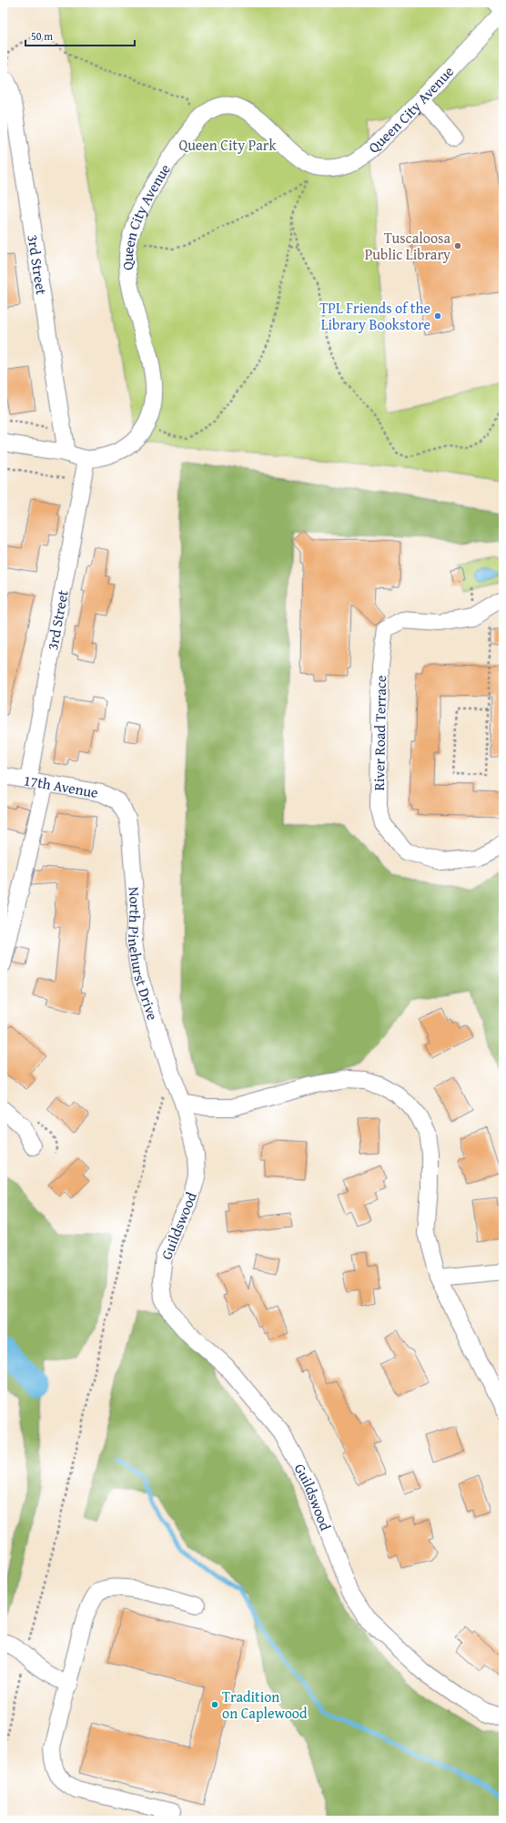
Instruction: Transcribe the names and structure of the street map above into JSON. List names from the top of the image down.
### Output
{
  "streets": {
    "street": [
      "Queen City Avenue",
      "3rd Street",
      "River Road Terrace",
      "17th Avenue",
      "North Pinehurst Drive",
      "Guildswood"
    ]
  },
  "crossings": [
    ["Queen City Avenue", "3rd Street"],
    ["3rd Street", "17th Avenue"],
    ["17th Avenue", "North Pinehurst Drive"],
    ["North Pinehurst Drive", "Guildswood"]
  ],
  "parks": ["Queen City Park"],
  "places": ["Tuscaloosa Public Library", "TPL Friends of the Library Bookstore", "Tradition on Caplewood"],
  "scale_bar": "50 m"
}
